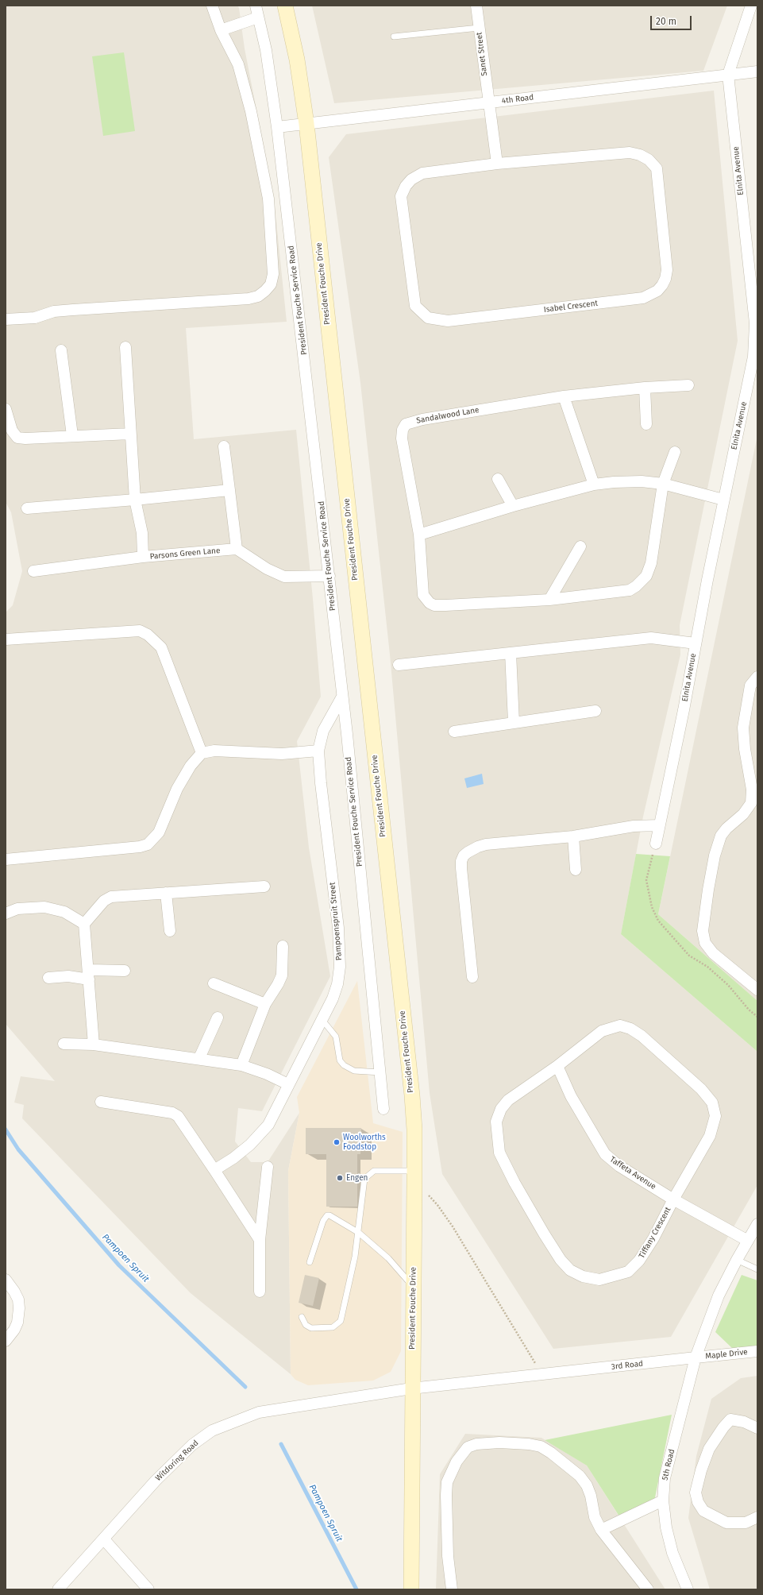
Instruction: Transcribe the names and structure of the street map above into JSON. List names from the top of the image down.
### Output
{
  "streets": {
    "street": [
      "Sanet Street",
      "4th Road",
      "Elnita Avenue",
      "President Fouche Drive",
      "President Fouche Service Road",
      "Isabel Crescent",
      "Sandalwood Lane",
      "Parsons Green Lane",
      "Pampoenspruit Street",
      "Taffeta Avenue",
      "Tiffany Crescent",
      "Maple Drive",
      "3rd Road",
      "Witdoring Road",
      "5th Road"
    ]
  },
  "crossings": [
    ["Sanet Street", "4th Road"],
    ["4th Road", "Elnita Avenue"],
    ["4th Road", "President Fouche Drive"],
    ["4th Road", "President Fouche Service Road"],
    ["President Fouche Drive", "3rd Road"],
    ["President Fouche Drive", "Witdoring Road"],
    ["President Fouche Service Road", "Pampoenspruit Street"],
    ["Taffeta Avenue", "Tiffany Crescent"],
    ["Maple Drive", "3rd Road"],
    ["Maple Drive", "5th Road"],
    ["3rd Road", "Witdoring Road"],
    ["3rd Road", "5th Road"]
  ],
  "water": ["Pampoen Spruit"],
  "places": ["Woolworths Foodstop", "Engen"],
  "scale_bar": "20 m"
}
